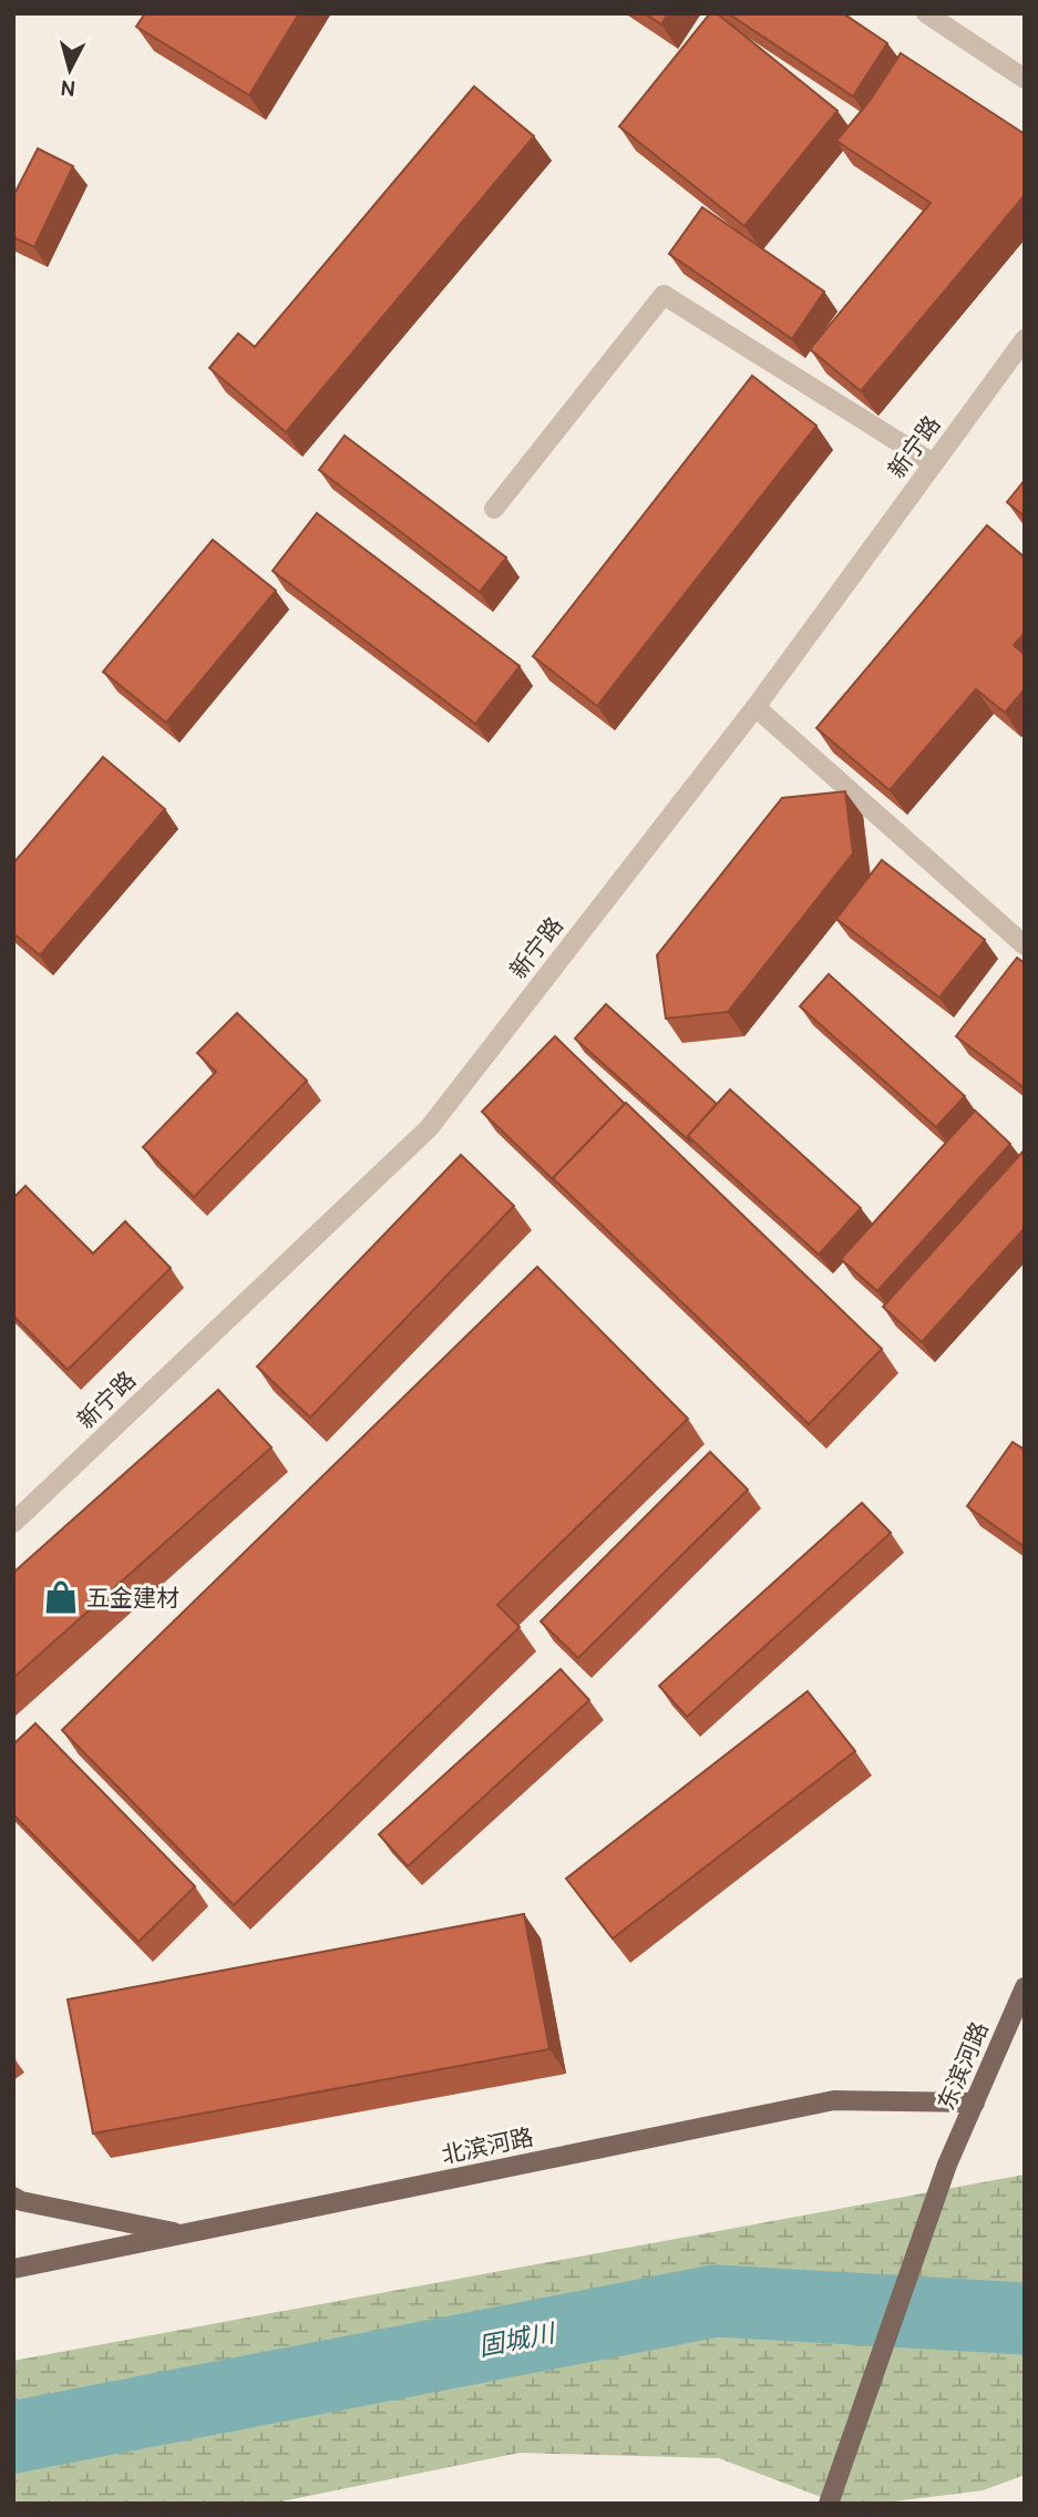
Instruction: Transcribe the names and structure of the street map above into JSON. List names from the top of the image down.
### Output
{
  "streets": {
    "main road": ["东滨河路", "北滨河路"],
    "street": ["新宁路"]
  },
  "crossings": [
    ["东滨河路", "北滨河路"]
  ],
  "water": ["固城川"],
  "places": {
    "shop": ["五金建材"]
  },
  "north": "bottom"
}
